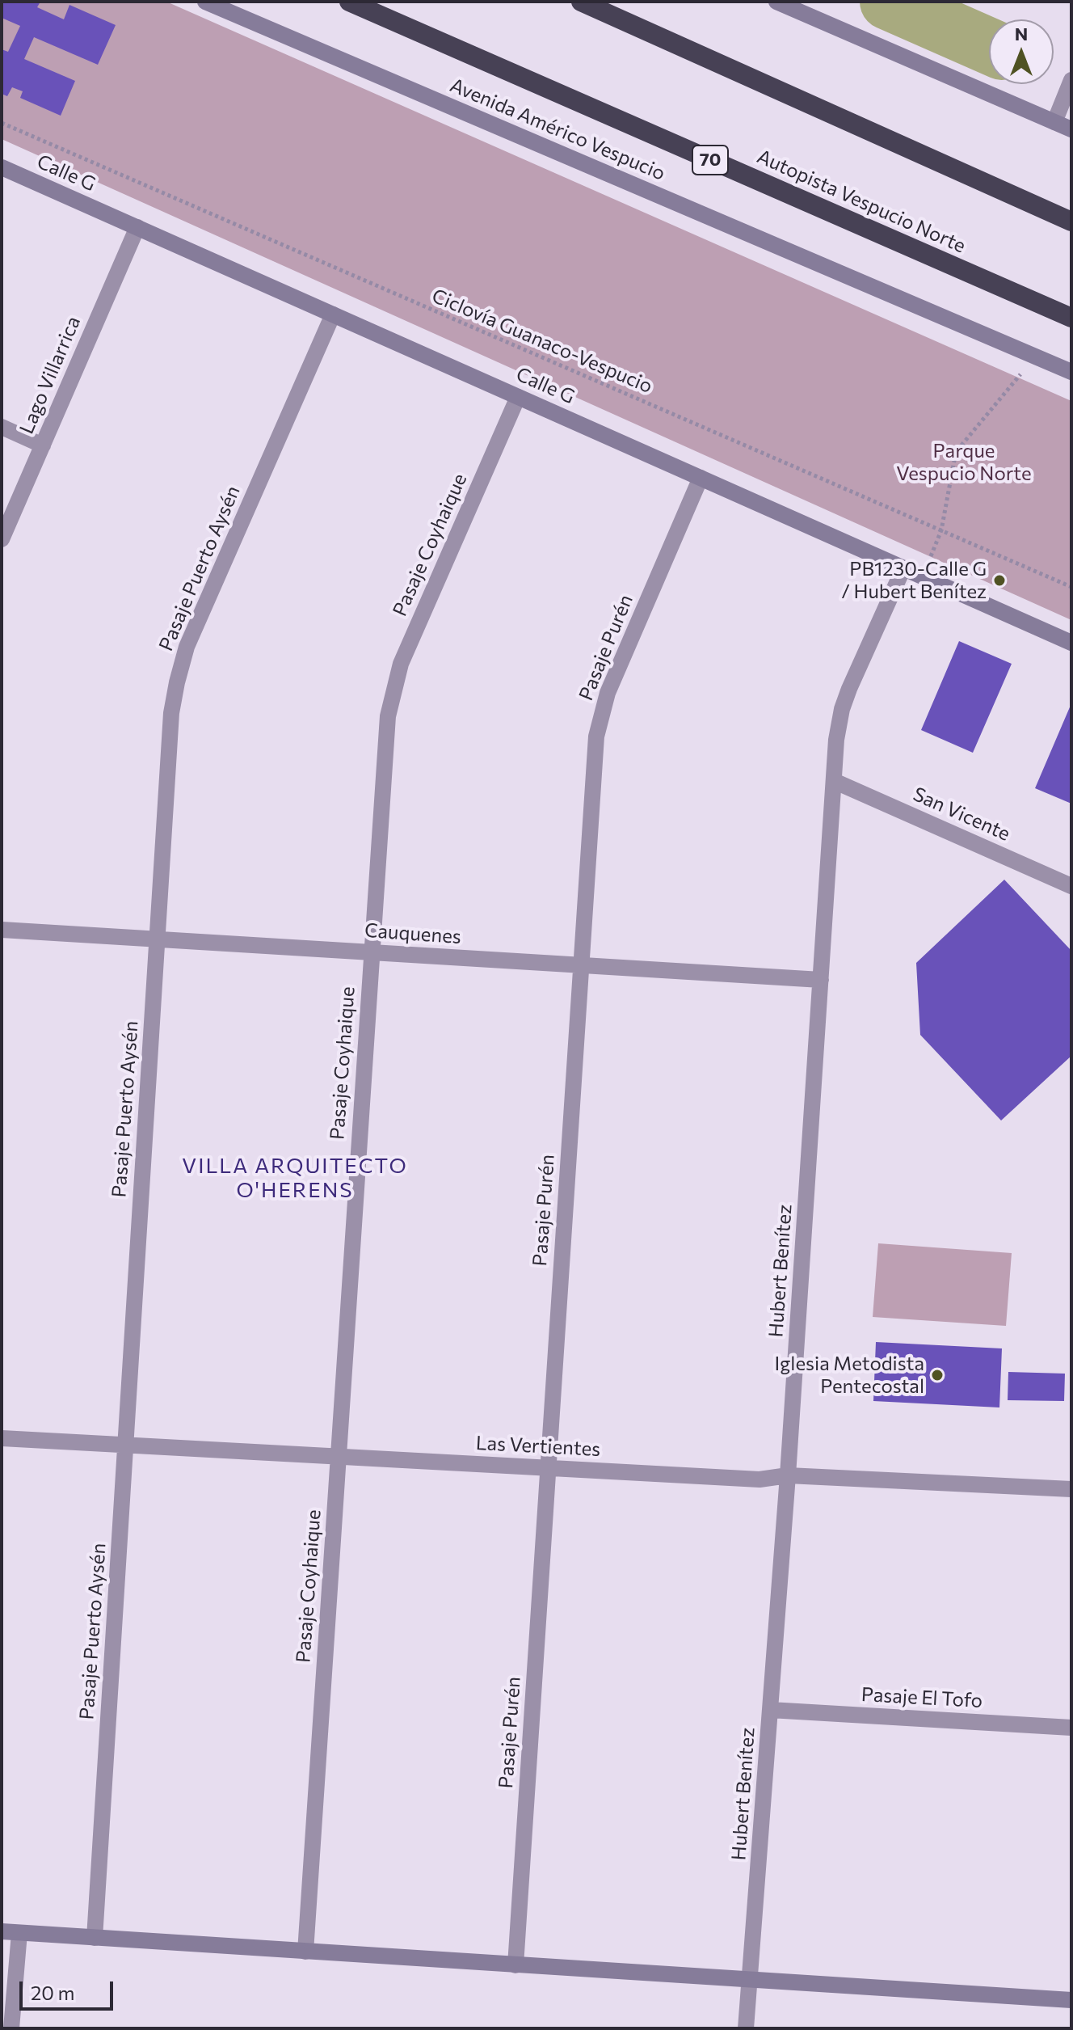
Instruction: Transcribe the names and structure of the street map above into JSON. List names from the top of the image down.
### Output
{
  "streets": {
    "highway": ["70", "Autopista Vespucio Norte"],
    "main road": ["Avenida Américo Vespucio", "Calle G"],
    "street": [
      "Lago Villarrica",
      "Pasaje Coyhaique",
      "Pasaje Puerto Aysén",
      "Pasaje Purén",
      "San Vicente",
      "Cauquenes",
      "Hubert Benítez",
      "Las Vertientes",
      "Pasaje El Tofo"
    ],
    "path": ["Ciclovía Guanaco-Vespucio"]
  },
  "crossings": [
    ["Calle G", "Lago Villarrica"],
    ["Calle G", "Pasaje Coyhaique"],
    ["Calle G", "Pasaje Puerto Aysén"],
    ["Calle G", "Pasaje Purén"],
    ["Calle G", "Hubert Benítez"],
    ["Pasaje Coyhaique", "Cauquenes"],
    ["Pasaje Coyhaique", "Las Vertientes"],
    ["Pasaje Puerto Aysén", "Cauquenes"],
    ["Pasaje Puerto Aysén", "Las Vertientes"],
    ["Pasaje Purén", "Cauquenes"],
    ["Pasaje Purén", "Las Vertientes"],
    ["San Vicente", "Hubert Benítez"],
    ["Cauquenes", "Hubert Benítez"],
    ["Hubert Benítez", "Las Vertientes"],
    ["Hubert Benítez", "Pasaje El Tofo"]
  ],
  "districts": ["VILLA ARQUITECTO O'HERENS"],
  "parks": ["Parque Vespucio Norte"],
  "places": ["PB1230-Calle G / Hubert Benítez", "Iglesia Metodista Pentecostal"],
  "scale_bar": "20 m",
  "north": "top"
}
